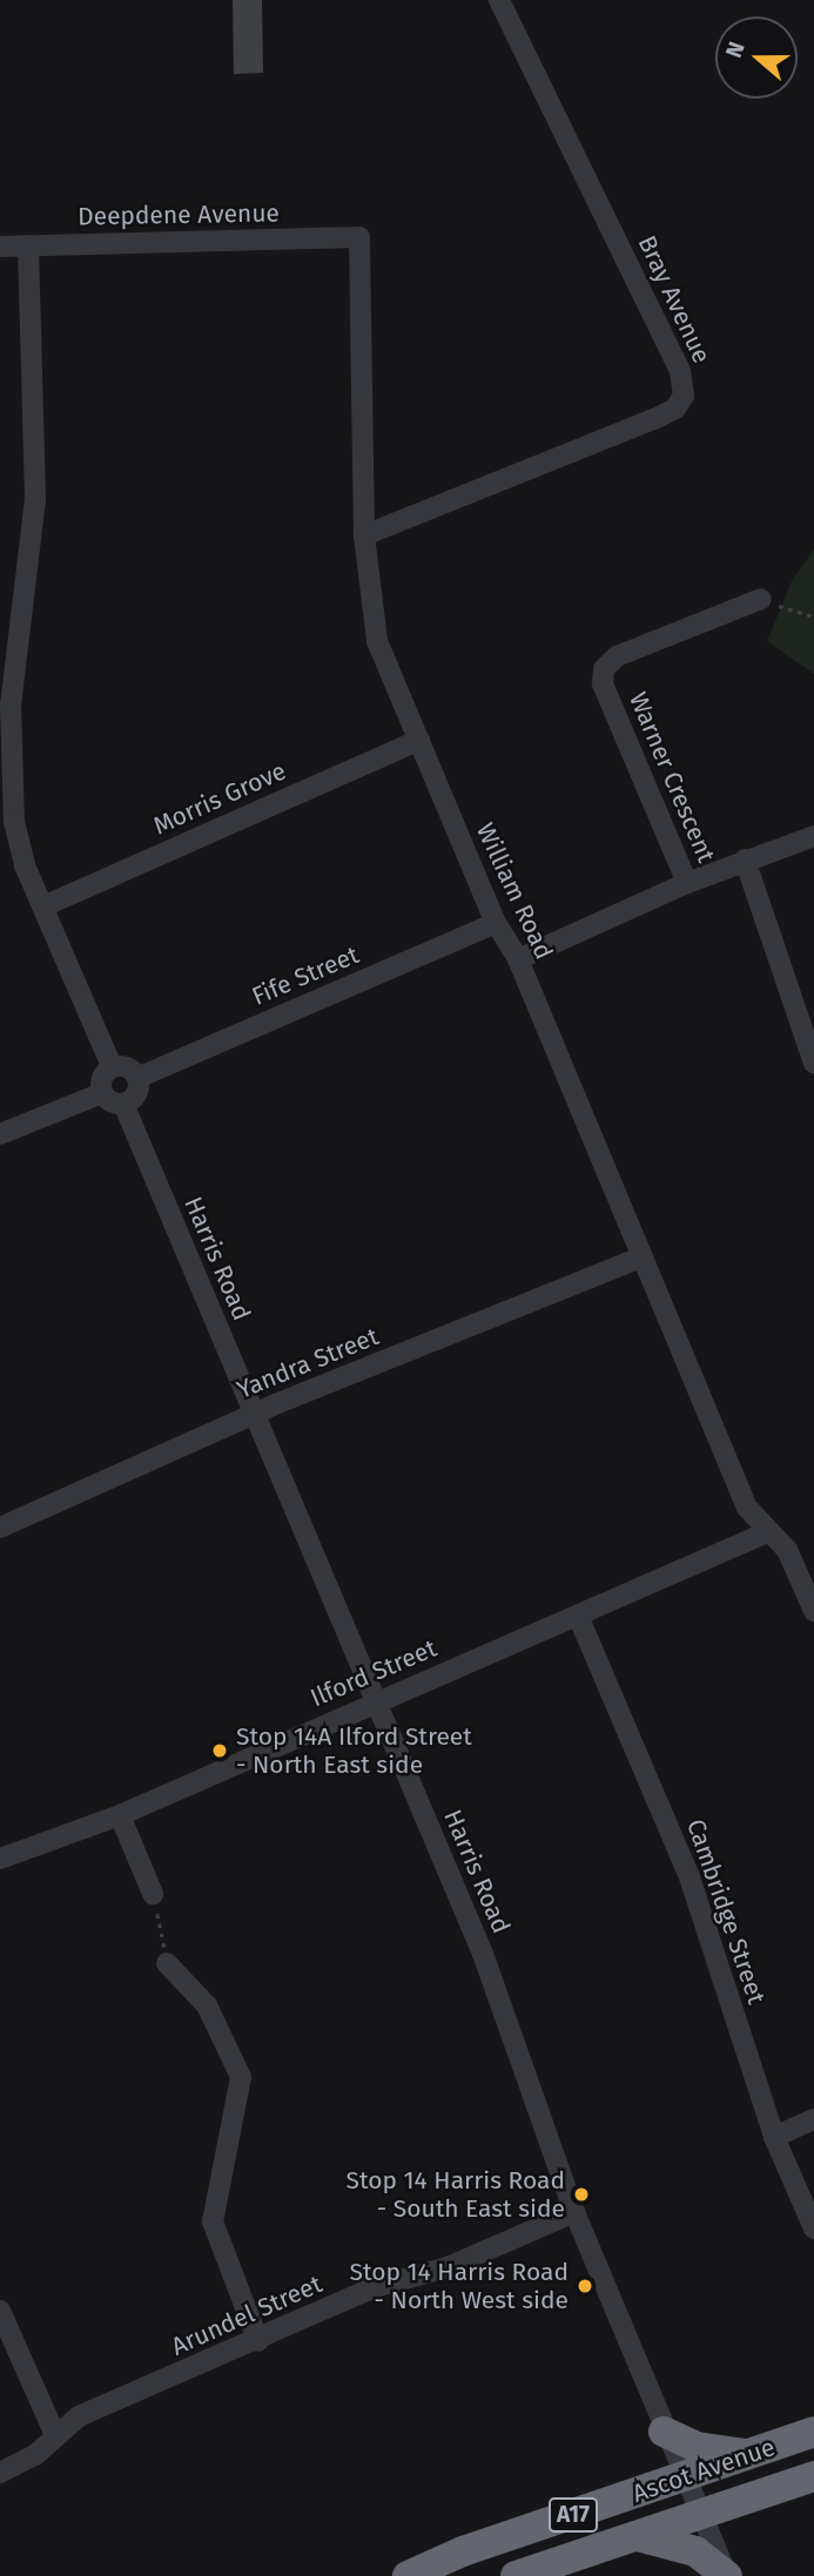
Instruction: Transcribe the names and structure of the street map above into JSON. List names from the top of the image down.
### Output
{
  "streets": {
    "highway": ["Ascot Avenue", "A17"],
    "street": [
      "Deepdene Avenue",
      "Bray Avenue",
      "Warner Crescent",
      "Morris Grove",
      "William Road",
      "Fife Street",
      "Harris Road",
      "Yandra Street",
      "Ilford Street",
      "Cambridge Street",
      "Arundel Street"
    ]
  },
  "crossings": [
    ["Deepdene Avenue", "William Road"],
    ["Bray Avenue", "William Road"],
    ["Morris Grove", "William Road"],
    ["William Road", "Fife Street"],
    ["William Road", "Yandra Street"],
    ["William Road", "Ilford Street"],
    ["Fife Street", "Harris Road"],
    ["Harris Road", "Yandra Street"],
    ["Harris Road", "Ilford Street"],
    ["Harris Road", "Arundel Street"],
    ["Harris Road", "Ascot Avenue"],
    ["Ilford Street", "Cambridge Street"]
  ],
  "places": ["Stop 14A Ilford Street - North East side", "Stop 14 Harris Road - South East side", "Stop 14 Harris Road - North West side"],
  "north": "left"
}
